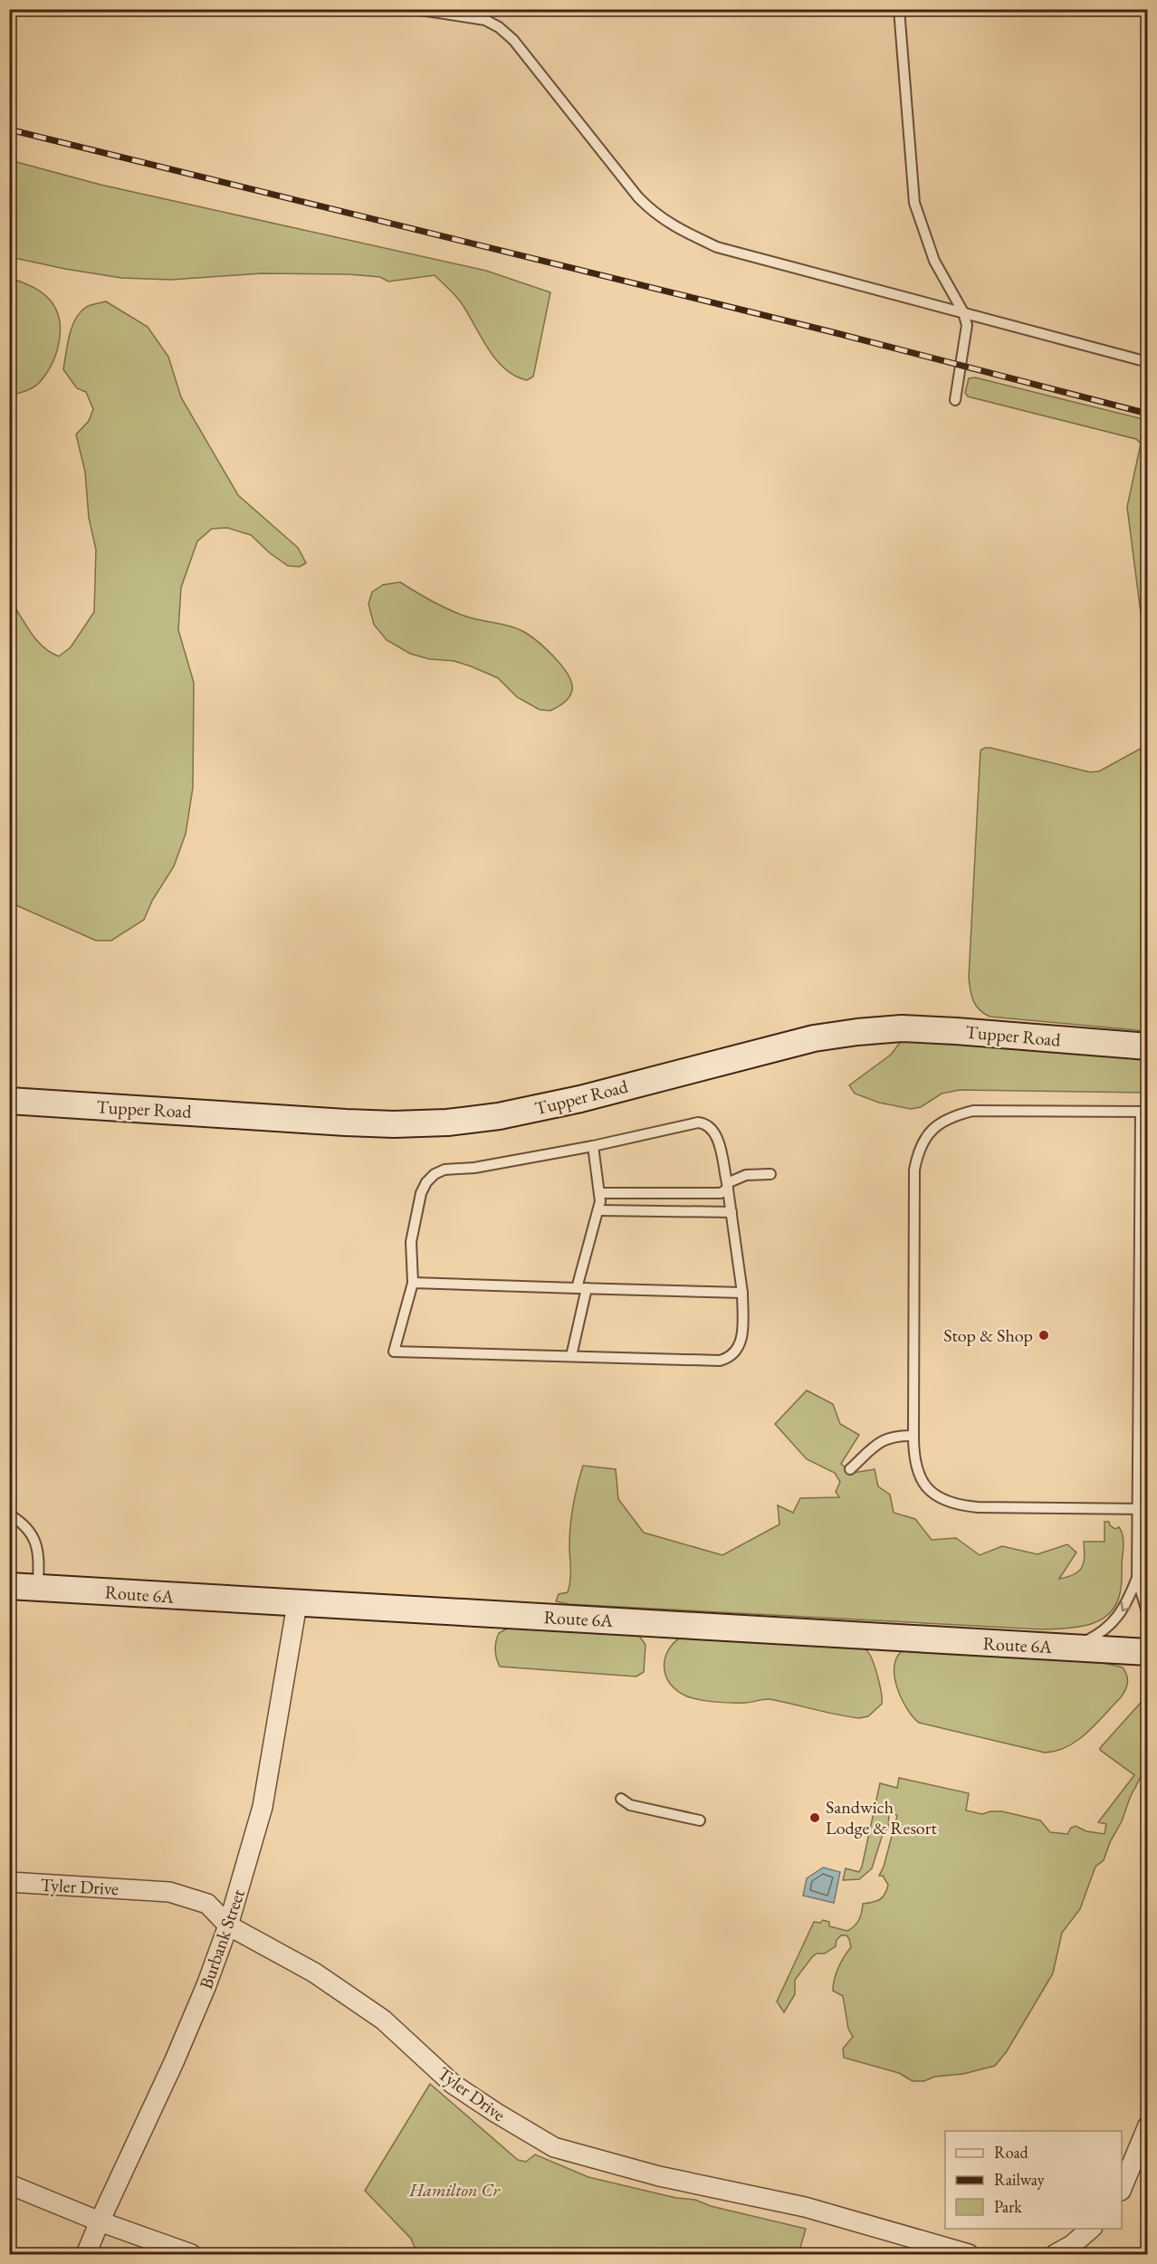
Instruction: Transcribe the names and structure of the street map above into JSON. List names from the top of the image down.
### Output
{
  "streets": {
    "main road": ["Tupper Road", "Route 6A"],
    "street": ["Tyler Drive", "Burbank Street"]
  },
  "crossings": [
    ["Route 6A", "Burbank Street"],
    ["Tyler Drive", "Burbank Street"]
  ],
  "parks": ["Hamilton Cr"],
  "places": ["Stop & Shop", "Sandwich Lodge & Resort"],
  "legend": ["Road", "Railway", "Park"]
}
